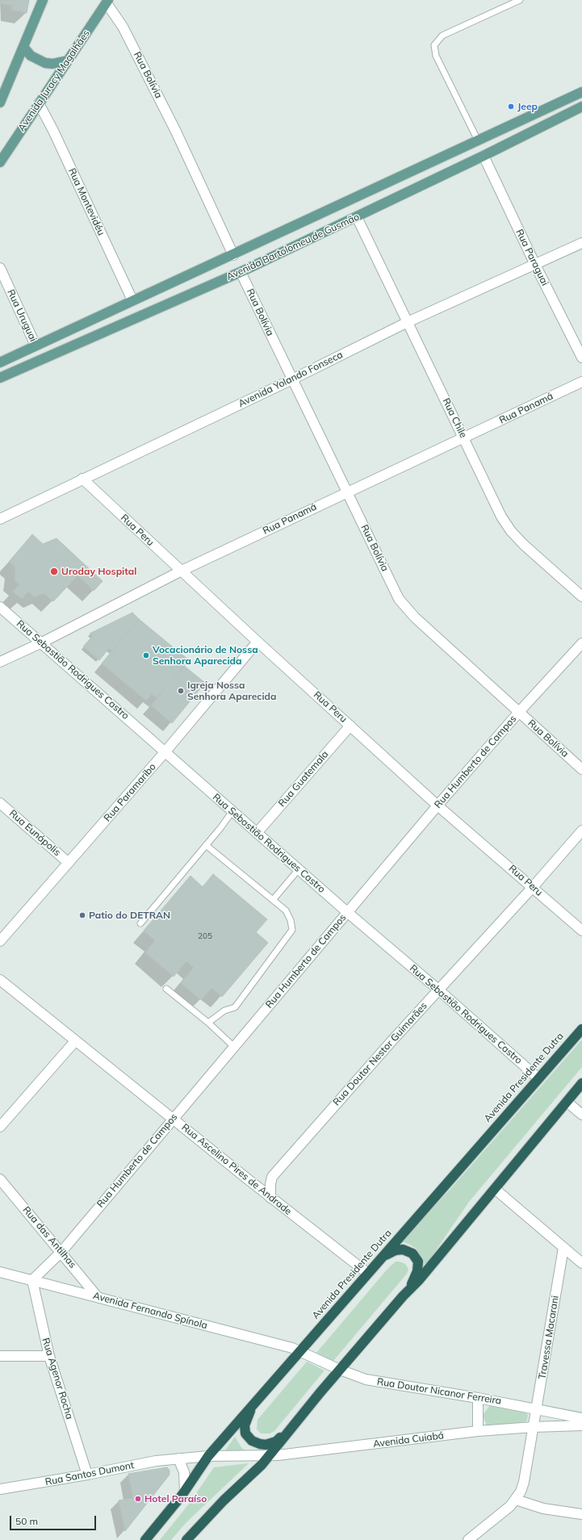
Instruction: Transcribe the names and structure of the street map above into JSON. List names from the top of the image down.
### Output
{
  "streets": {
    "highway": ["Avenida Presidente Dutra"],
    "main road": ["Avenida Juracy Magalhães", "Avenida Bartolomeu de Gusmão"],
    "street": [
      "Rua Bolívia",
      "Rua Montevidéu",
      "Rua Paraguai",
      "Rua Uruguai",
      "Avenida Yolando Fonseca",
      "Rua Panamá",
      "Rua Chile",
      "Rua Peru",
      "Rua Sebastião Rodrigues Castro",
      "Rua Humberto de Campos",
      "Rua Guatemala",
      "Rua Paramaribo",
      "Rua Eunápolis",
      "Rua Doutor Nestor Guimarães",
      "Rua Ascelino Pires de Andrade",
      "Rua das Antilhas",
      "Avenida Fernando Spínola",
      "Travessa Macarani",
      "Rua Agenor Rocha",
      "Rua Doutor Nicanor Ferreira",
      "Avenida Cuiabá",
      "Rua Santos Dumont"
    ]
  },
  "crossings": [
    ["Rua Bolívia", "Avenida Juracy Magalhães"],
    ["Rua Bolívia", "Avenida Bartolomeu de Gusmão"],
    ["Rua Bolívia", "Avenida Yolando Fonseca"],
    ["Rua Bolívia", "Rua Panamá"],
    ["Rua Bolívia", "Rua Humberto de Campos"],
    ["Avenida Juracy Magalhães", "Rua Montevidéu"],
    ["Rua Montevidéu", "Avenida Bartolomeu de Gusmão"],
    ["Avenida Bartolomeu de Gusmão", "Rua Paraguai"],
    ["Avenida Bartolomeu de Gusmão", "Rua Uruguai"],
    ["Avenida Bartolomeu de Gusmão", "Rua Chile"],
    ["Rua Paraguai", "Avenida Yolando Fonseca"],
    ["Avenida Yolando Fonseca", "Rua Chile"],
    ["Avenida Yolando Fonseca", "Rua Peru"],
    ["Rua Panamá", "Rua Chile"],
    ["Rua Panamá", "Rua Peru"],
    ["Rua Panamá", "Rua Sebastião Rodrigues Castro"],
    ["Rua Peru", "Rua Humberto de Campos"],
    ["Rua Peru", "Rua Guatemala"],
    ["Rua Peru", "Rua Paramaribo"],
    ["Rua Peru", "Rua Doutor Nestor Guimarães"],
    ["Rua Sebastião Rodrigues Castro", "Rua Humberto de Campos"],
    ["Rua Sebastião Rodrigues Castro", "Rua Guatemala"],
    ["Rua Sebastião Rodrigues Castro", "Rua Paramaribo"],
    ["Rua Sebastião Rodrigues Castro", "Rua Doutor Nestor Guimarães"],
    ["Rua Sebastião Rodrigues Castro", "Avenida Presidente Dutra"],
    ["Rua Humberto de Campos", "Rua Ascelino Pires de Andrade"],
    ["Rua Humberto de Campos", "Rua das Antilhas"],
    ["Rua Humberto de Campos", "Avenida Fernando Spínola"],
    ["Rua Humberto de Campos", "Rua Agenor Rocha"],
    ["Rua Paramaribo", "Rua Eunápolis"],
    ["Rua Doutor Nestor Guimarães", "Rua Ascelino Pires de Andrade"],
    ["Avenida Presidente Dutra", "Rua Ascelino Pires de Andrade"],
    ["Avenida Presidente Dutra", "Avenida Fernando Spínola"],
    ["Avenida Presidente Dutra", "Rua Doutor Nicanor Ferreira"],
    ["Avenida Presidente Dutra", "Rua Santos Dumont"],
    ["Rua das Antilhas", "Avenida Fernando Spínola"],
    ["Avenida Fernando Spínola", "Rua Agenor Rocha"],
    ["Avenida Fernando Spínola", "Rua Doutor Nicanor Ferreira"],
    ["Travessa Macarani", "Rua Doutor Nicanor Ferreira"],
    ["Travessa Macarani", "Avenida Cuiabá"],
    ["Rua Agenor Rocha", "Rua Santos Dumont"],
    ["Avenida Cuiabá", "Rua Santos Dumont"]
  ],
  "places": [
    "Jeep",
    "Uroday Hospital",
    "Vocacionário de Nossa Senhora Aparecida",
    "Igreja Nossa Senhora Aparecida",
    "Patio do DETRAN",
    "Hotel Paraíso"
  ],
  "house_numbers": ["205"],
  "scale_bar": "50 m"
}
